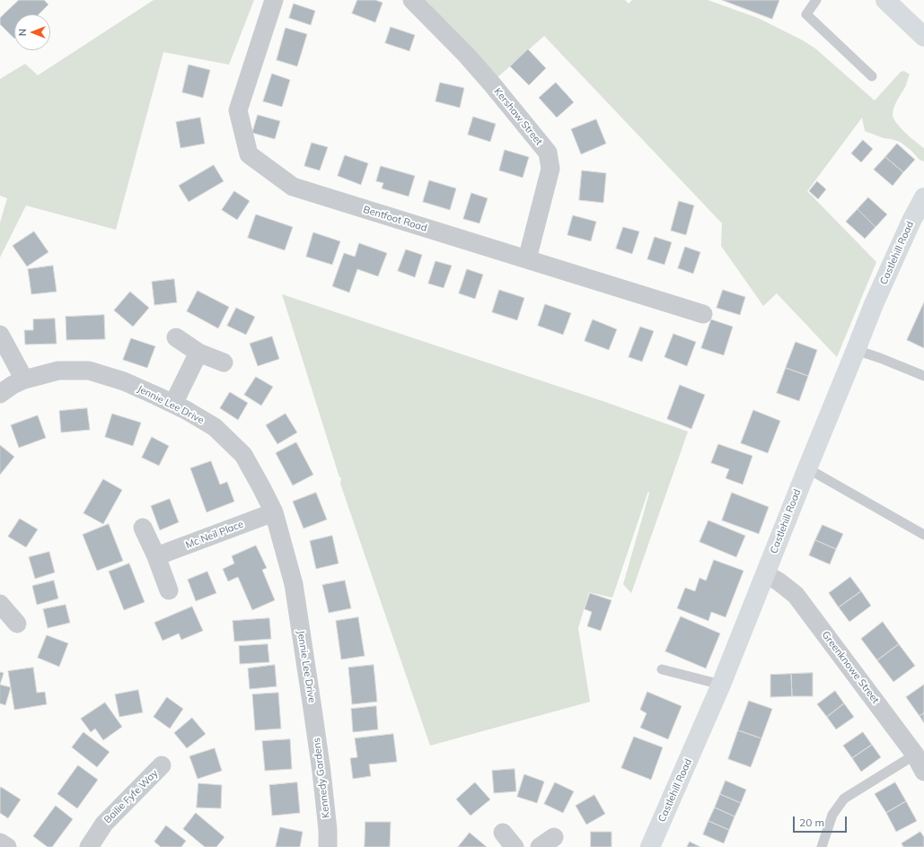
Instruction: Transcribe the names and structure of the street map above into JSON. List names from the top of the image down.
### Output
{
  "streets": {
    "main road": ["Castlehill Road"],
    "street": [
      "Kershaw Street",
      "Bentfoot Road",
      "Jennie Lee Drive",
      "Mc Neil Place",
      "Greenknowe Street",
      "Kennedy Gardens",
      "Bailie Fyfe Way"
    ]
  },
  "crossings": [
    ["Kershaw Street", "Bentfoot Road"],
    ["Castlehill Road", "Greenknowe Street"],
    ["Jennie Lee Drive", "Mc Neil Place"],
    ["Jennie Lee Drive", "Kennedy Gardens"]
  ],
  "scale_bar": "20 m",
  "north": "left"
}
